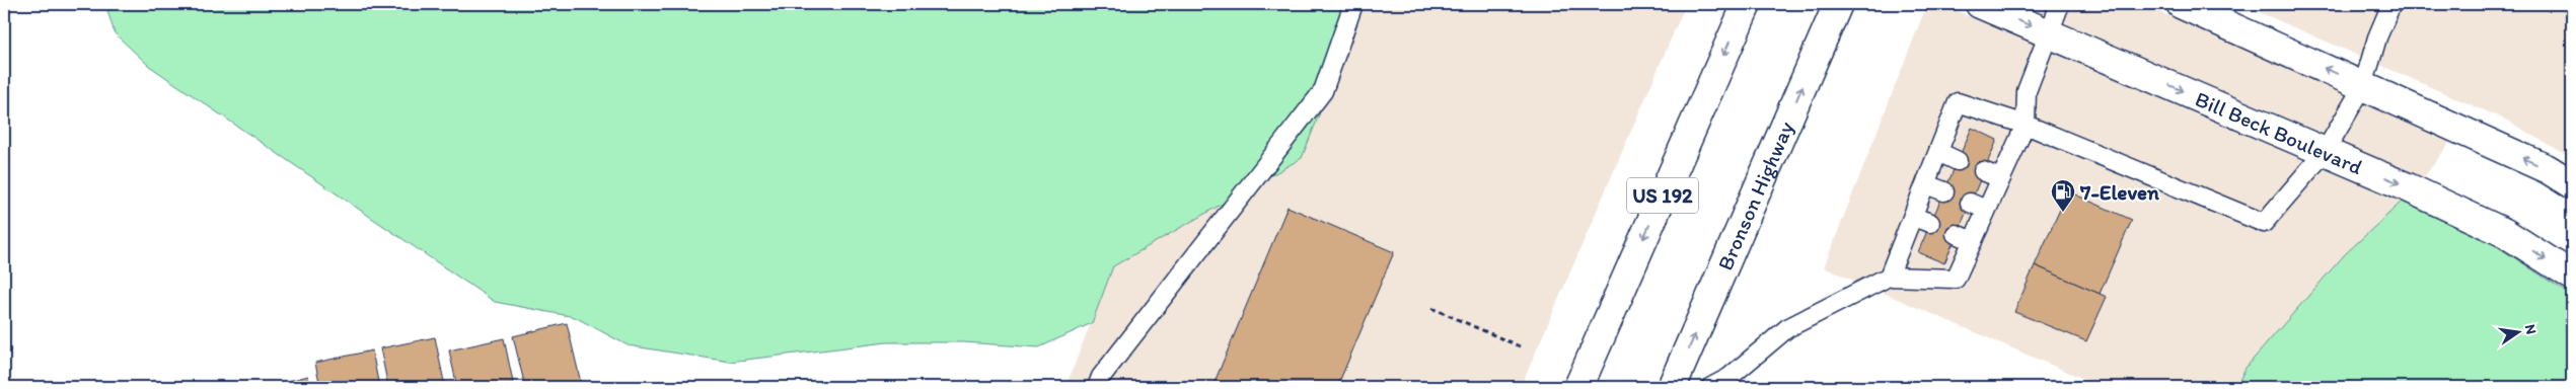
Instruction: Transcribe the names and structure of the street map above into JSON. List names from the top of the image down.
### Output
{
  "streets": {
    "main road": ["Bill Beck Boulevard", "US 192", "Bronson Highway"]
  },
  "places": {
    "fuel station": ["7-Eleven"]
  },
  "north": "right"
}
